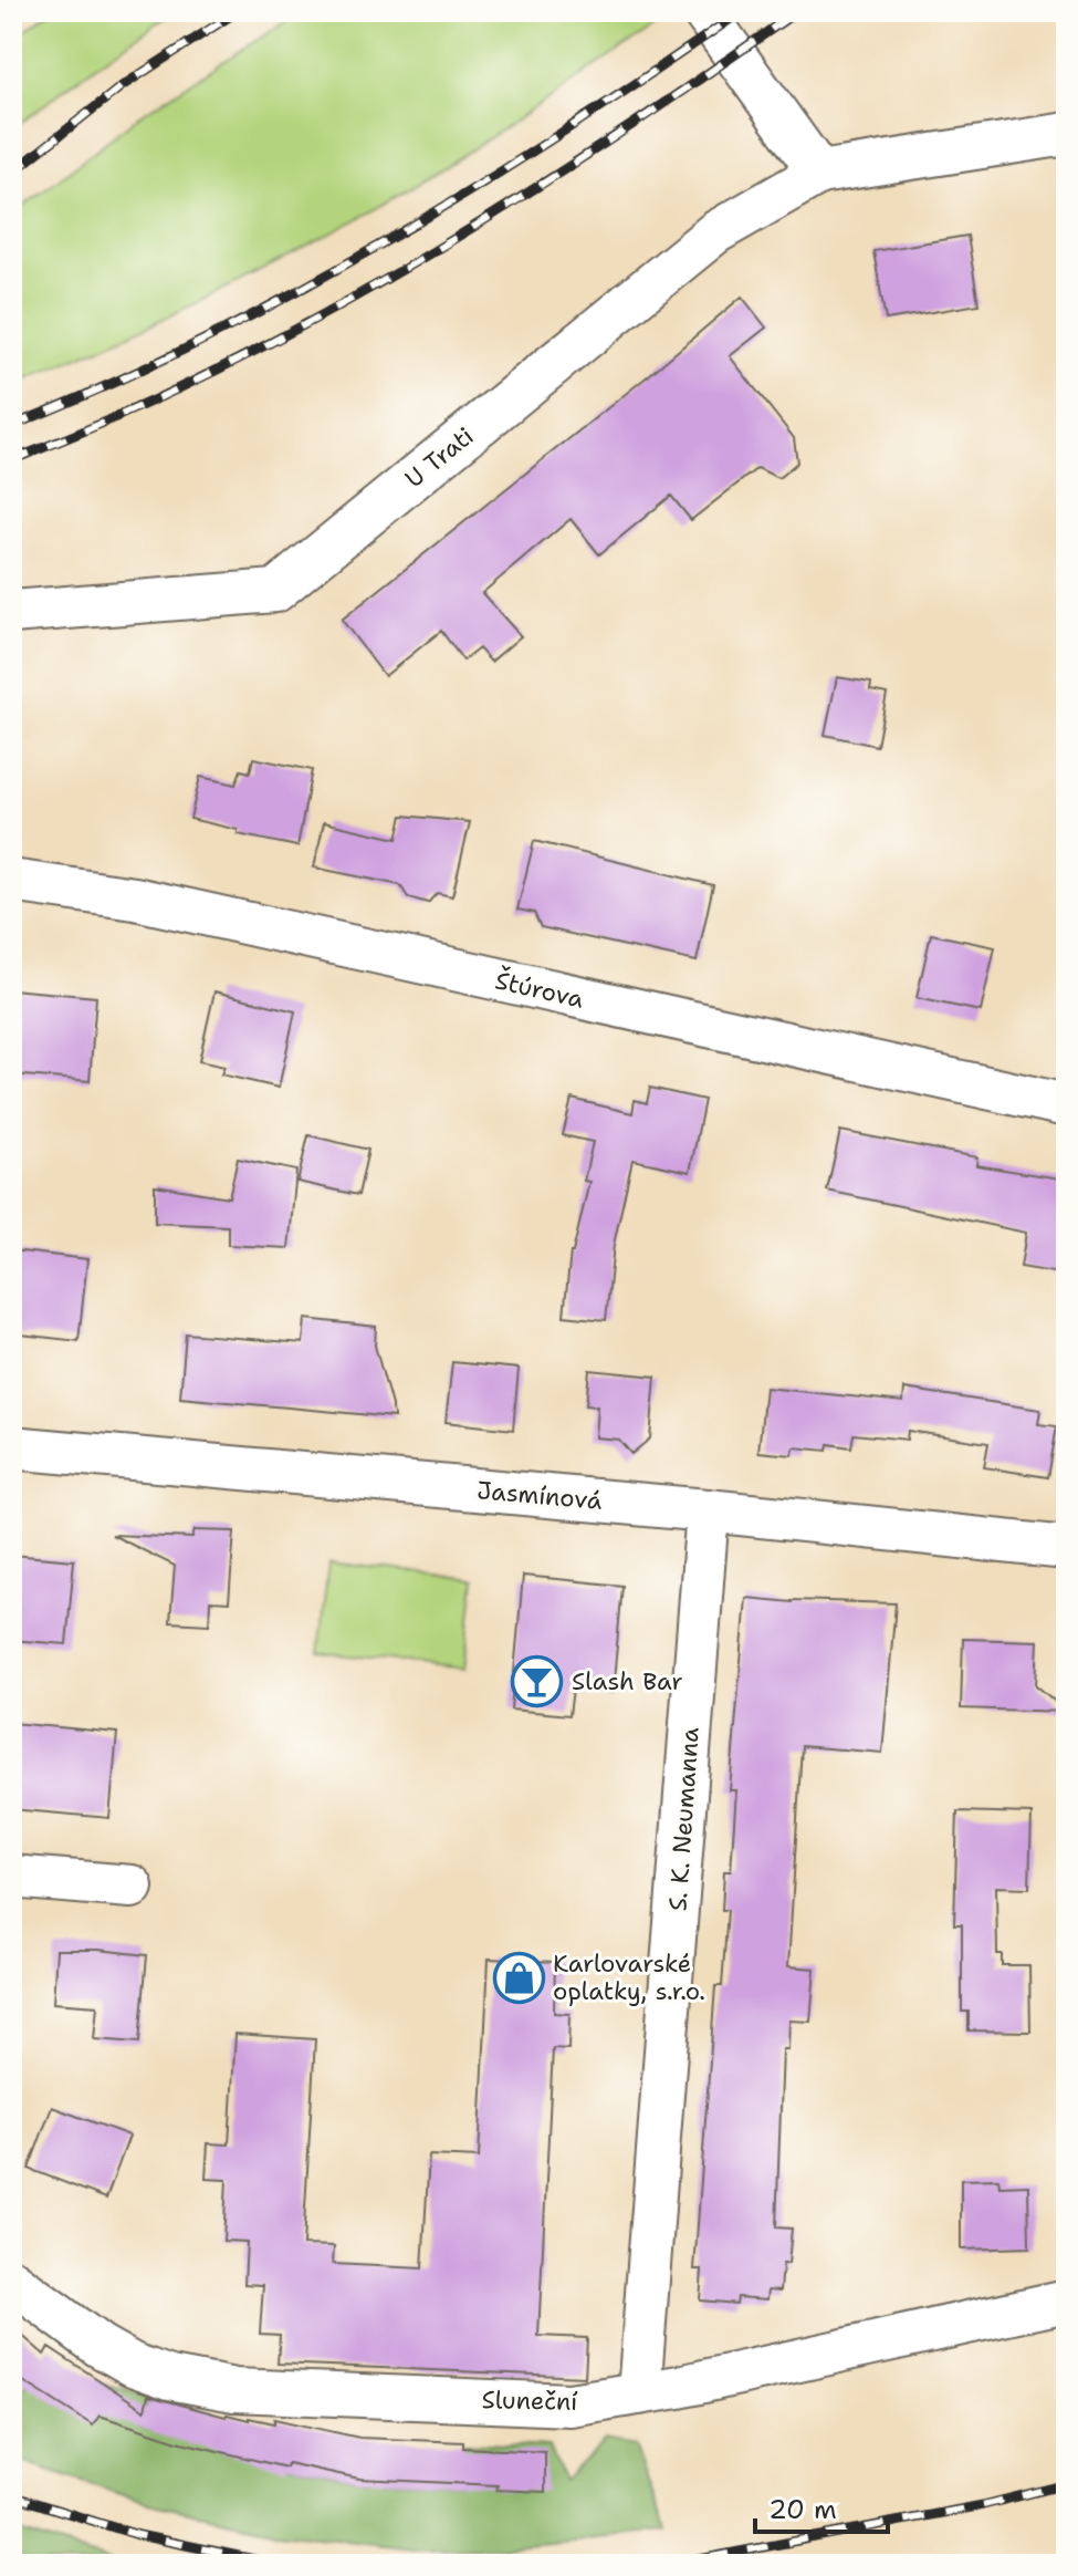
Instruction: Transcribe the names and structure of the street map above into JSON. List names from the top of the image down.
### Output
{
  "streets": {
    "street": [
      "U Trati",
      "Štúrova",
      "Jasmínová",
      "S. K. Neumanna",
      "Sluneční"
    ]
  },
  "crossings": [
    ["Jasmínová", "S. K. Neumanna"],
    ["S. K. Neumanna", "Sluneční"]
  ],
  "places": {
    "bar": ["Slash Bar"],
    "shop": ["Karlovarské oplatky, s.r.o."]
  },
  "scale_bar": "20 m"
}
